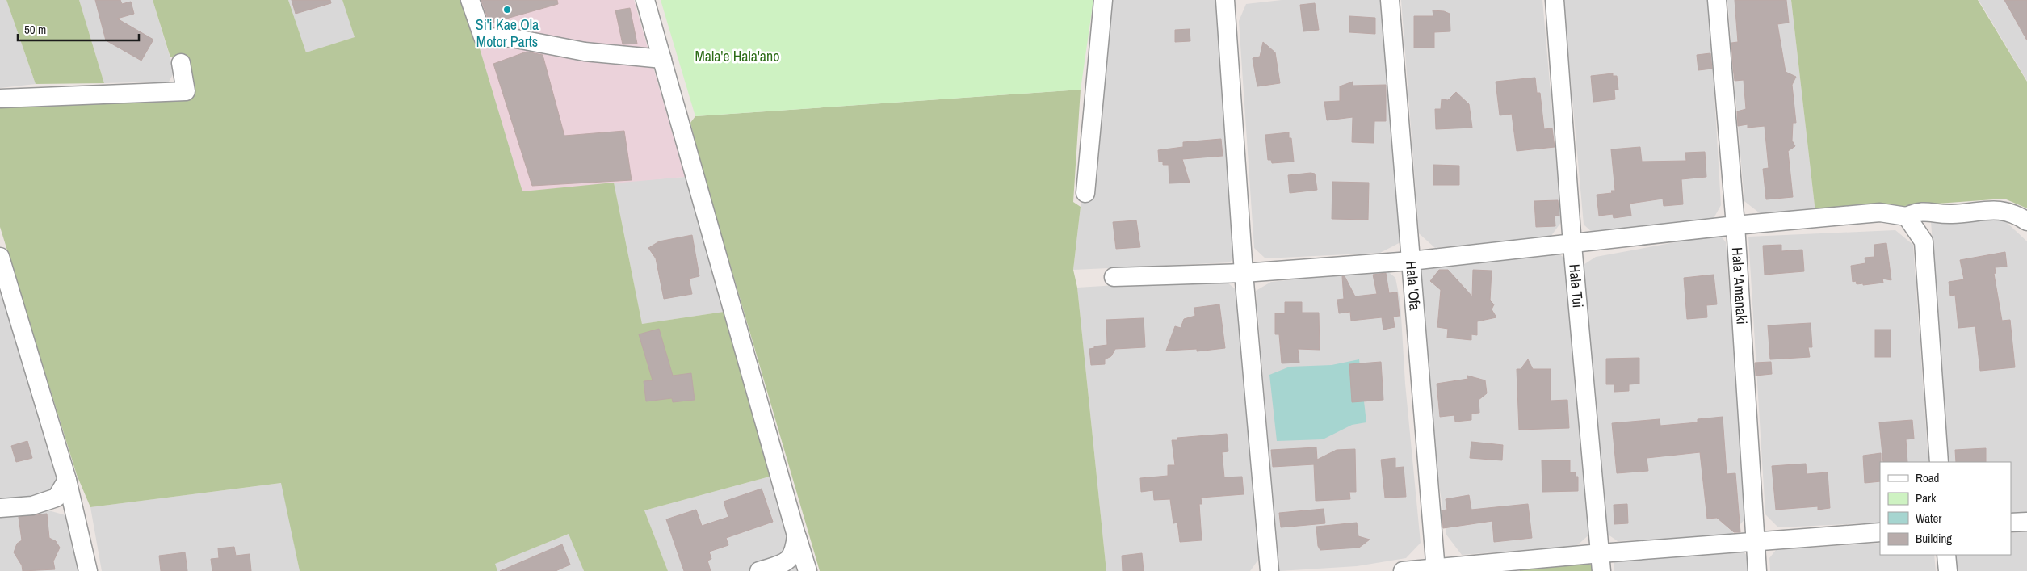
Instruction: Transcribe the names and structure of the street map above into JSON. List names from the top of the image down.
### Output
{
  "streets": {
    "street": ["Hala 'Amanaki", "Hala 'Ofa", "Hala Tui"]
  },
  "parks": ["Mala'e Hala'ano"],
  "places": ["Si'i Kae Ola Motor Parts"],
  "legend": [
    "Road",
    "Park",
    "Water",
    "Building"
  ],
  "scale_bar": "50 m"
}
